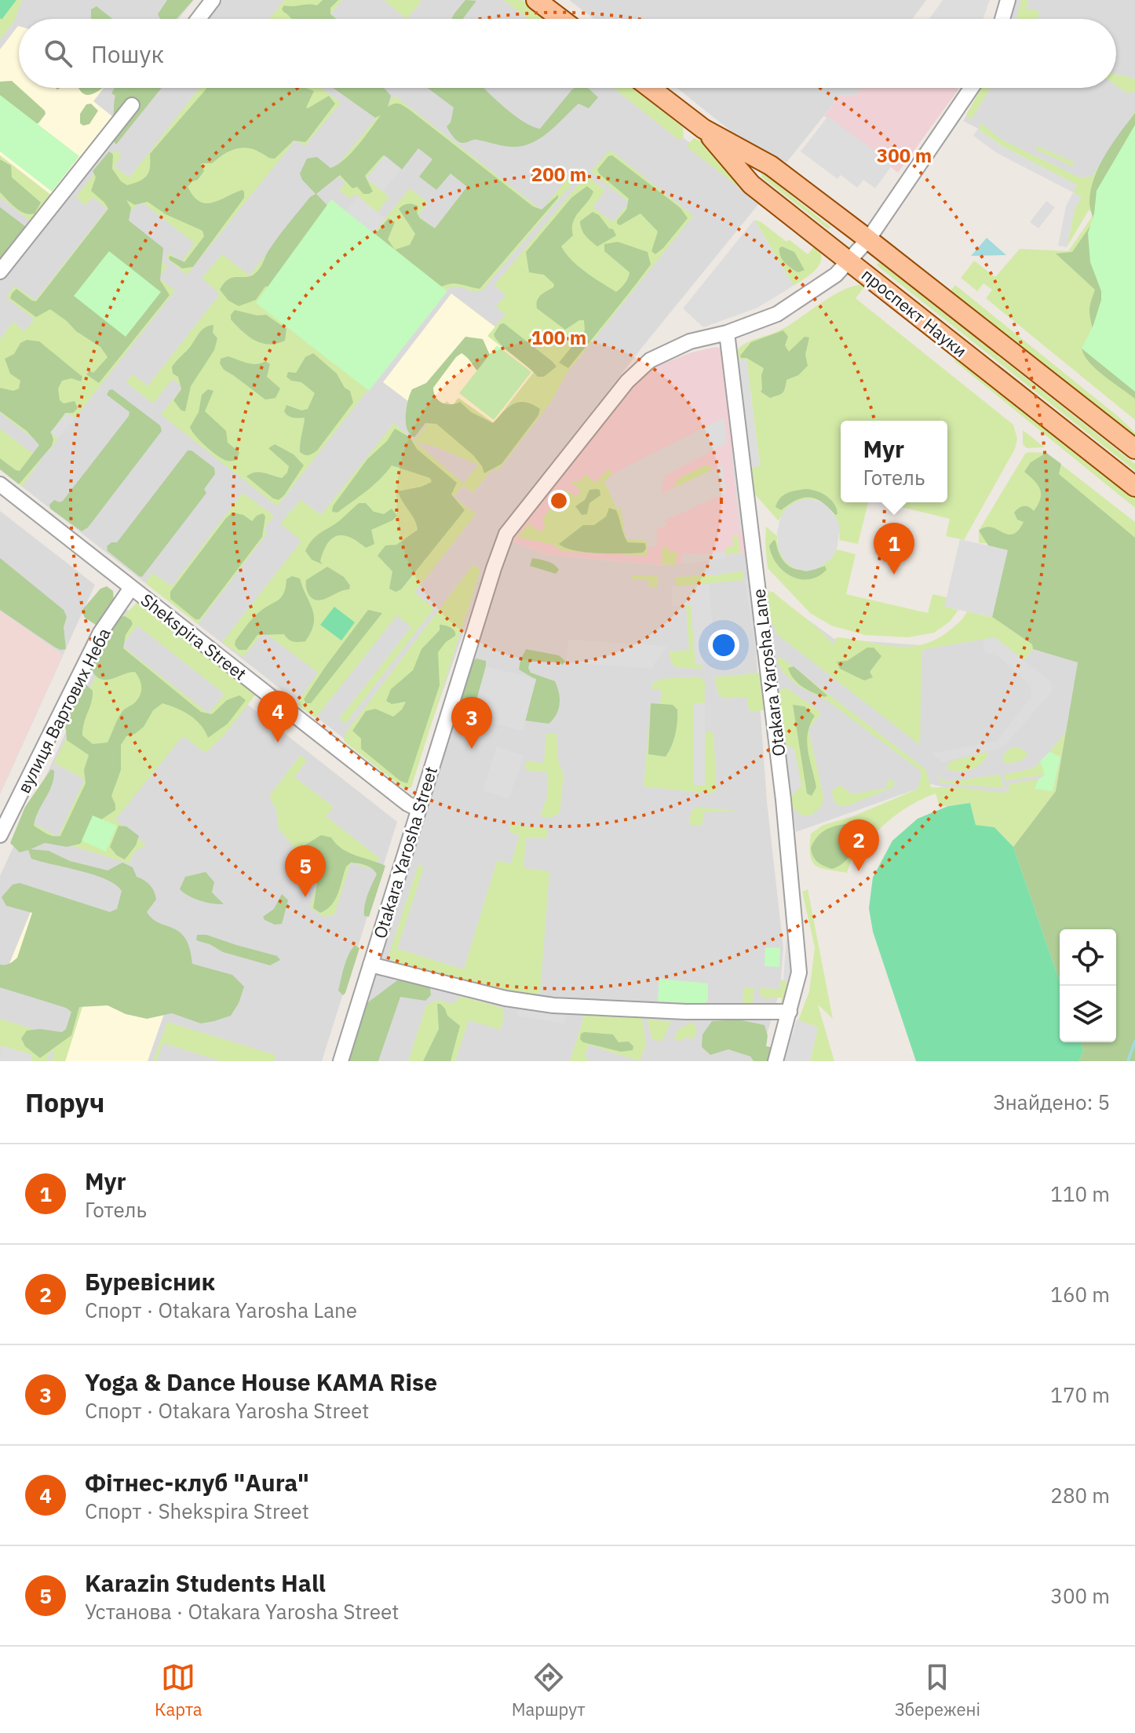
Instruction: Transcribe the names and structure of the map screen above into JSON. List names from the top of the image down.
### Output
{
  "streets": {
    "main road": ["проспект Науки"],
    "street": [
      "Shekspira Street",
      "Otakara Yarosha Lane",
      "вулиця Вартових Неба",
      "Otakara Yarosha Street"
    ]
  },
  "crossings": [
    ["проспект Науки", "Otakara Yarosha Street"],
    ["Shekspira Street", "вулиця Вартових Неба"],
    ["Shekspira Street", "Otakara Yarosha Street"],
    ["Otakara Yarosha Lane", "Otakara Yarosha Street"]
  ],
  "page": {
    "search": "Пошук",
    "popup": ["Myr", "Готель"],
    "pins": [
      "1",
      "4",
      "3",
      "2",
      "5"
    ],
    "heading": ["Поруч", "Знайдено: 5"],
    "list": [
      {
        "mark": "1",
        "name": "Myr",
        "note": "Готель",
        "value": "110 m"
      },
      {
        "mark": "2",
        "name": "Буревісник",
        "note": "Спорт · Otakara Yarosha Lane",
        "value": "160 m"
      },
      {
        "mark": "3",
        "name": "Yoga & Dance House KAMA Rise",
        "note": "Спорт · Otakara Yarosha Street",
        "value": "170 m"
      },
      {
        "mark": "4",
        "name": "Фітнес-клуб \"Aura\"",
        "note": "Спорт · Shekspira Street",
        "value": "280 m"
      },
      {
        "mark": "5",
        "name": "Karazin Students Hall",
        "note": "Установа · Otakara Yarosha Street",
        "value": "300 m"
      }
    ],
    "nav": ["Карта", "Маршрут", "Збережені"]
  },
  "rings": ["300 m", "200 m", "100 m"]
}
